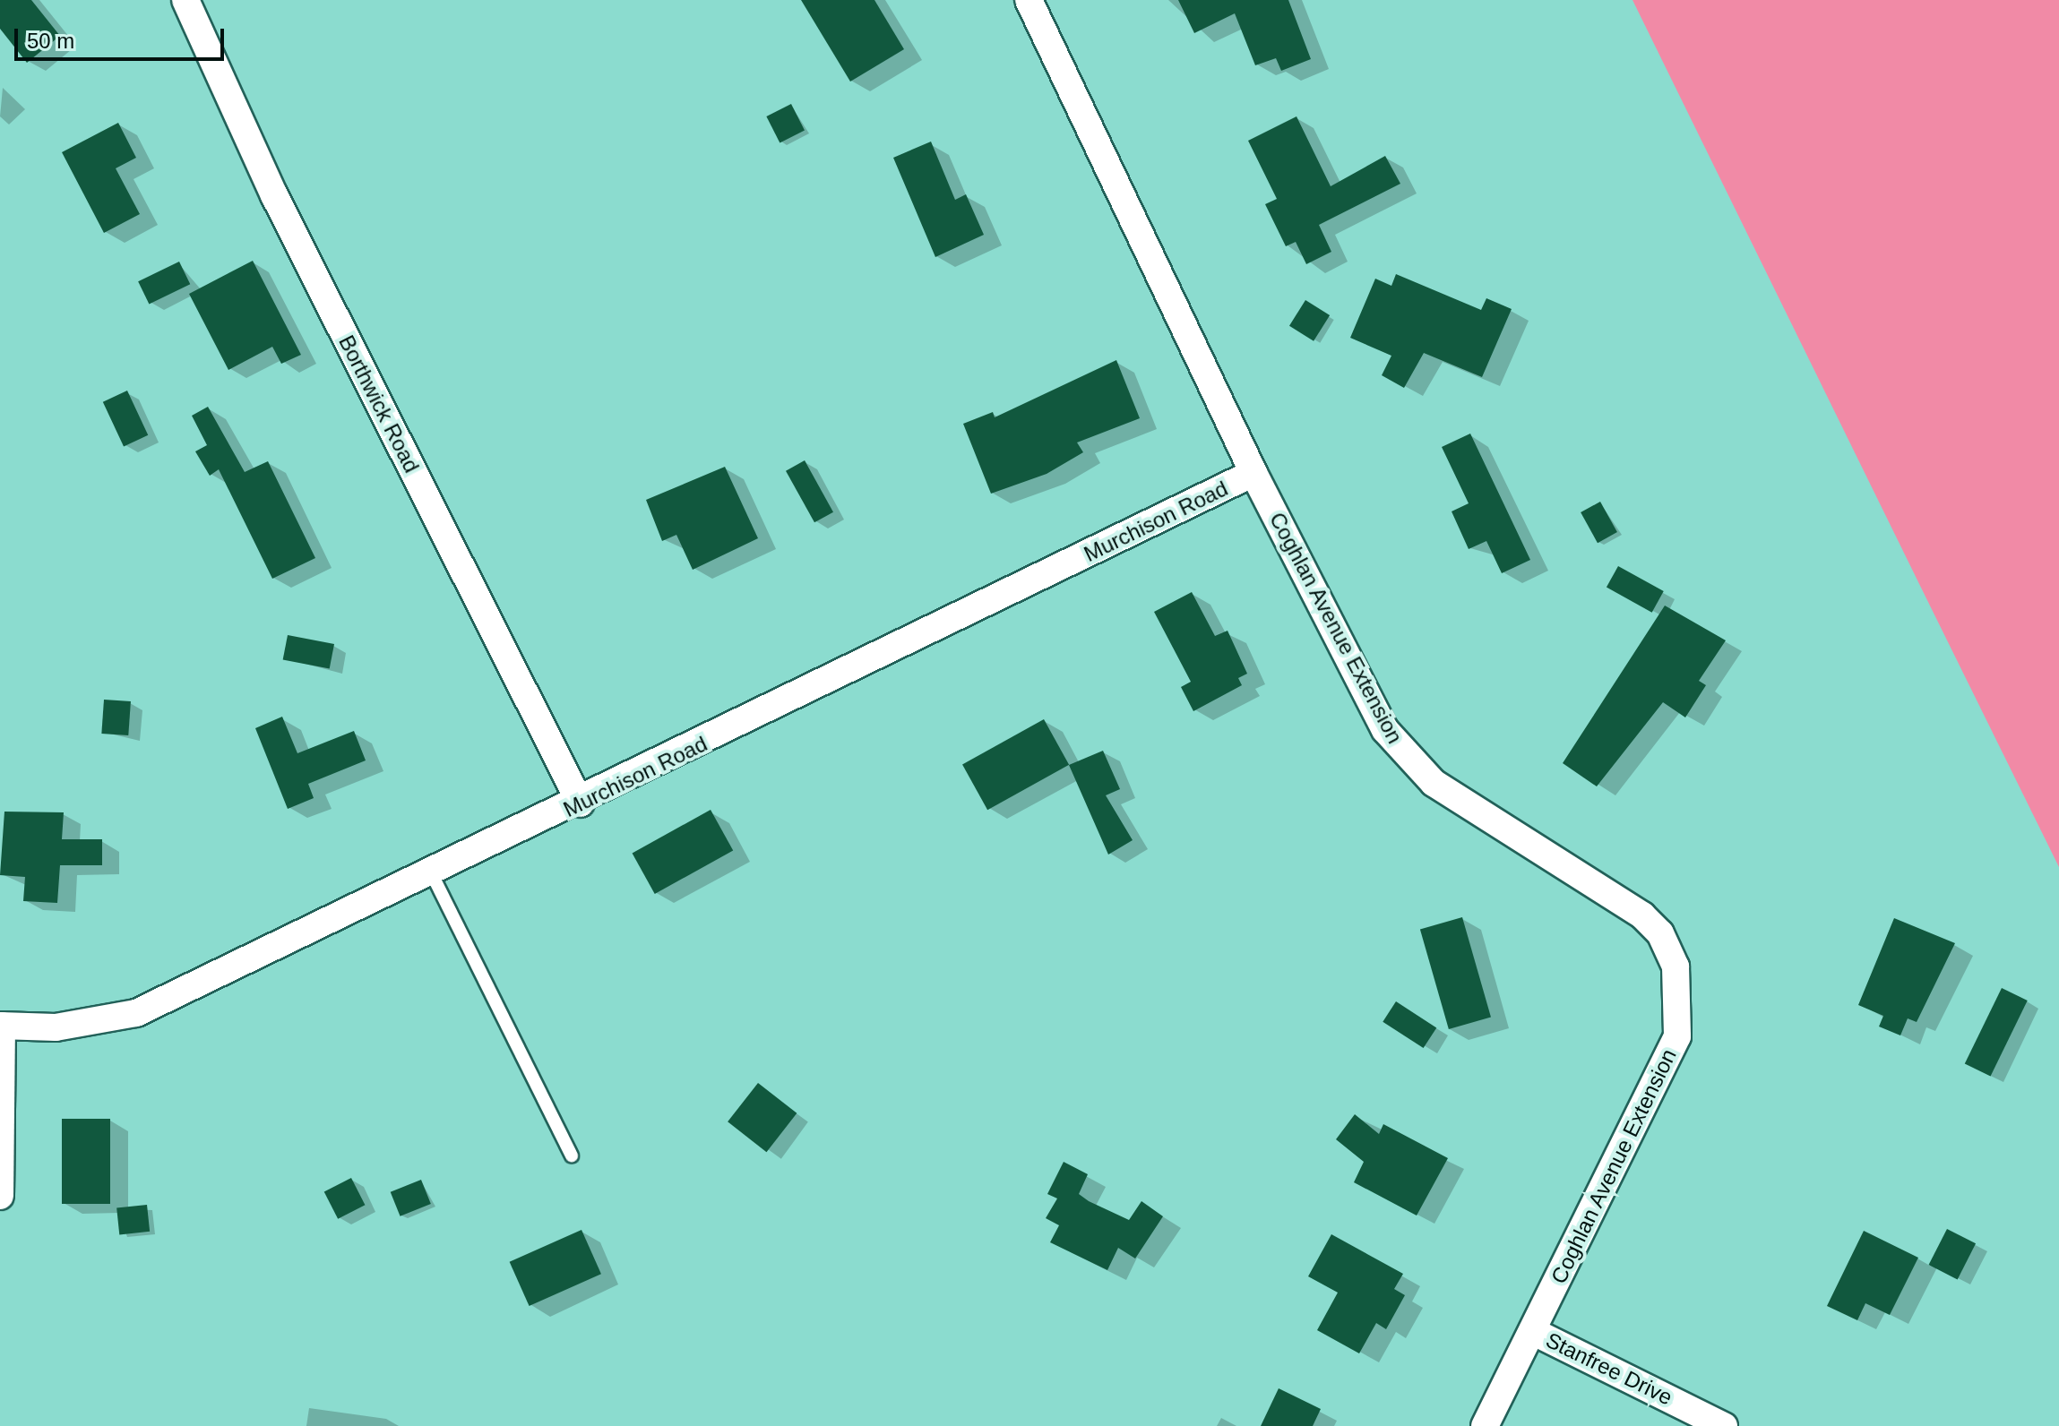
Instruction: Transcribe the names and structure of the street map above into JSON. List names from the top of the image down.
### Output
{
  "streets": {
    "street": [
      "Borthwick Road",
      "Murchison Road",
      "Coghlan Avenue Extension",
      "Stanfree Drive"
    ]
  },
  "crossings": [
    ["Borthwick Road", "Murchison Road"],
    ["Murchison Road", "Coghlan Avenue Extension"],
    ["Coghlan Avenue Extension", "Stanfree Drive"]
  ],
  "scale_bar": "50 m"
}
